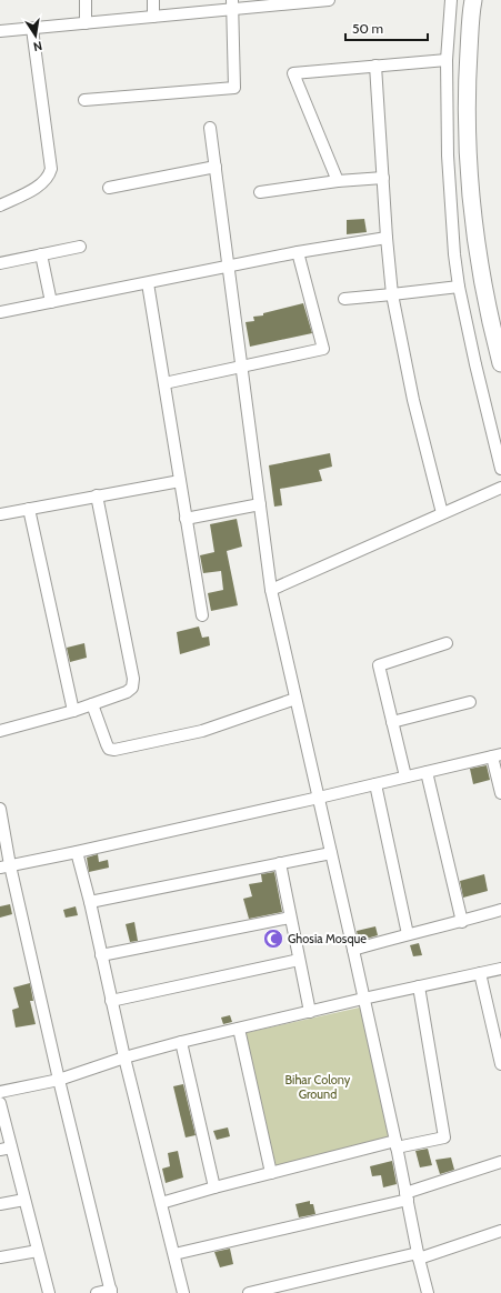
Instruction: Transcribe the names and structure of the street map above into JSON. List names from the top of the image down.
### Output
{
  "parks": ["Bihar Colony Ground"],
  "places": {
    "mosque": ["Ghosia Mosque"]
  },
  "scale_bar": "50 m",
  "north": "bottom"
}
